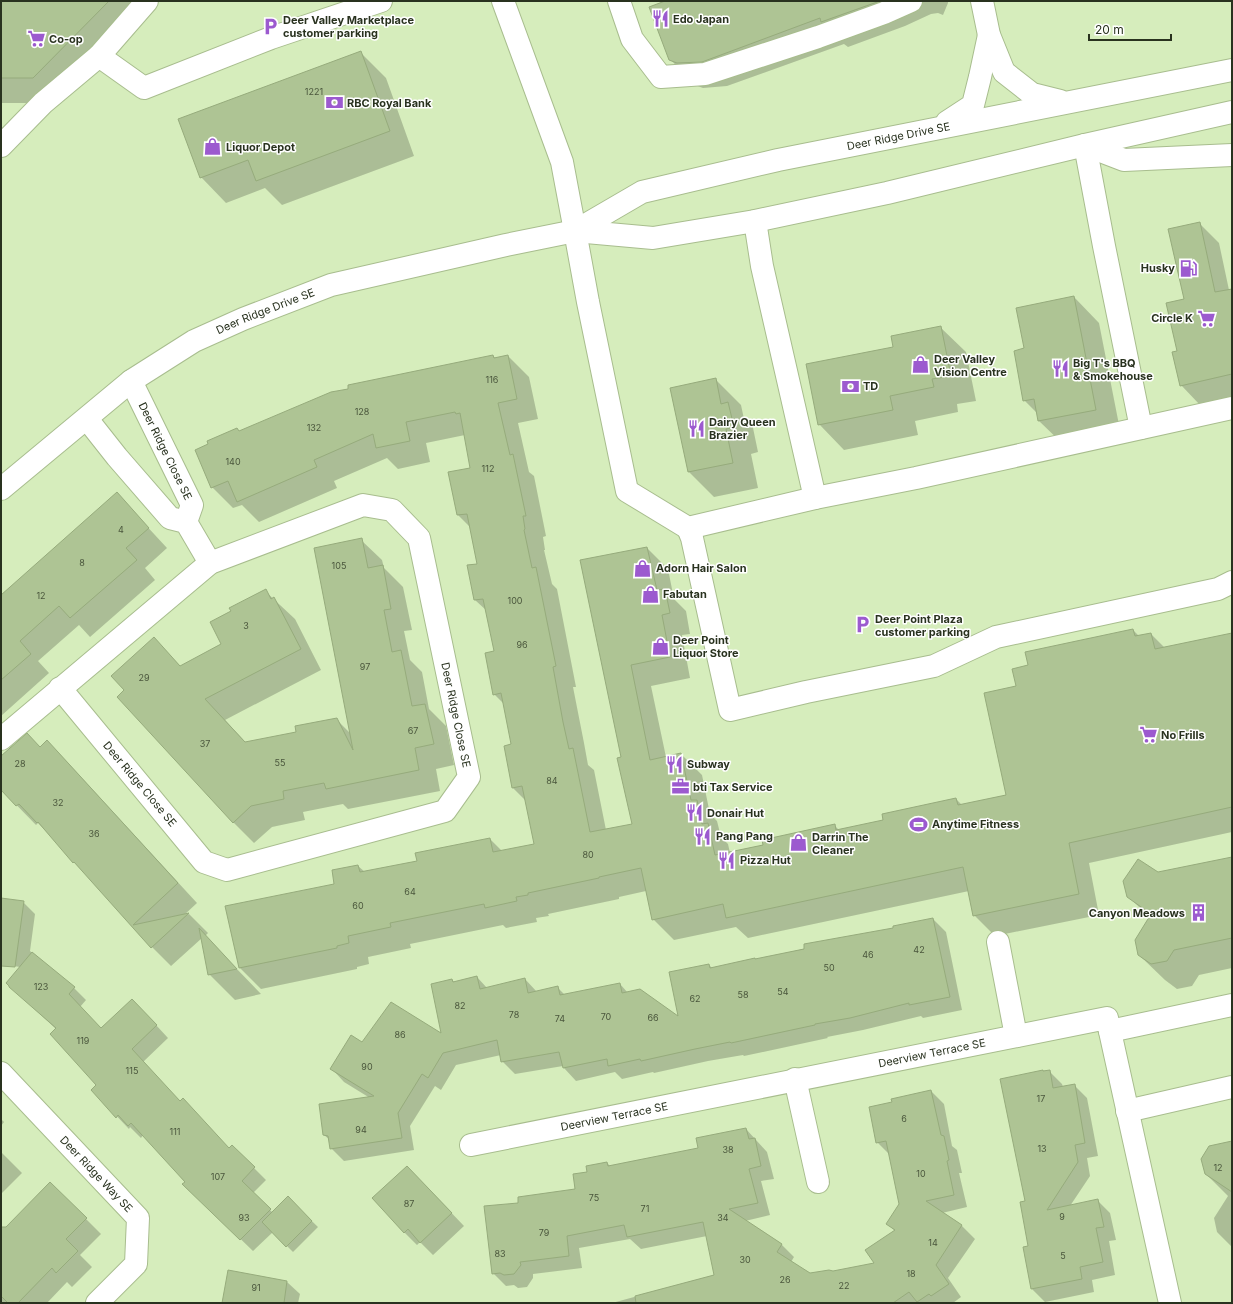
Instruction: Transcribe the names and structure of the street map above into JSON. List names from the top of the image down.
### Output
{
  "streets": {
    "street": [
      "Deer Ridge Drive SE",
      "Deer Ridge Close SE",
      "Deerview Terrace SE",
      "Deer Ridge Way SE"
    ]
  },
  "crossings": [
    ["Deer Ridge Drive SE", "Deer Ridge Close SE"]
  ],
  "places": {
    "restaurant": [
      "Edo Japan",
      "Big T's BBQ & Smokehouse",
      "Dairy Queen Brazier",
      "Subway",
      "Donair Hut",
      "Pang Pang",
      "Pizza Hut"
    ],
    "parking": ["Deer Valley Marketplace customer parking", "Deer Point Plaza customer parking"],
    "supermarket": ["Co-op", "Circle K", "No Frills"],
    "bank": ["RBC Royal Bank", "TD"],
    "shop": [
      "Liquor Depot",
      "Deer Valley Vision Centre",
      "Adorn Hair Salon",
      "Fabutan",
      "Deer Point Liquor Store",
      "Darrin The Cleaner"
    ],
    "fuel station": ["Husky"],
    "office": ["bti Tax Service"],
    "sports": ["Anytime Fitness"],
    "building": ["Canyon Meadows"]
  },
  "house_numbers": [
    "1221",
    "116",
    "128",
    "132",
    "140",
    "112",
    "4",
    "8",
    "105",
    "12",
    "100",
    "3",
    "96",
    "97",
    "29",
    "67",
    "37",
    "55",
    "28",
    "84",
    "32",
    "36",
    "80",
    "64",
    "60",
    "42",
    "46",
    "50",
    "123",
    "54",
    "58",
    "62",
    "82",
    "78",
    "70",
    "66",
    "74",
    "86",
    "119",
    "90",
    "115",
    "17",
    "6",
    "94",
    "111",
    "13",
    "38",
    "12",
    "10",
    "107",
    "75",
    "87",
    "71",
    "9",
    "93",
    "34",
    "79",
    "14",
    "83",
    "5",
    "30",
    "18",
    "26",
    "22",
    "91"
  ],
  "scale_bar": "20 m"
}
